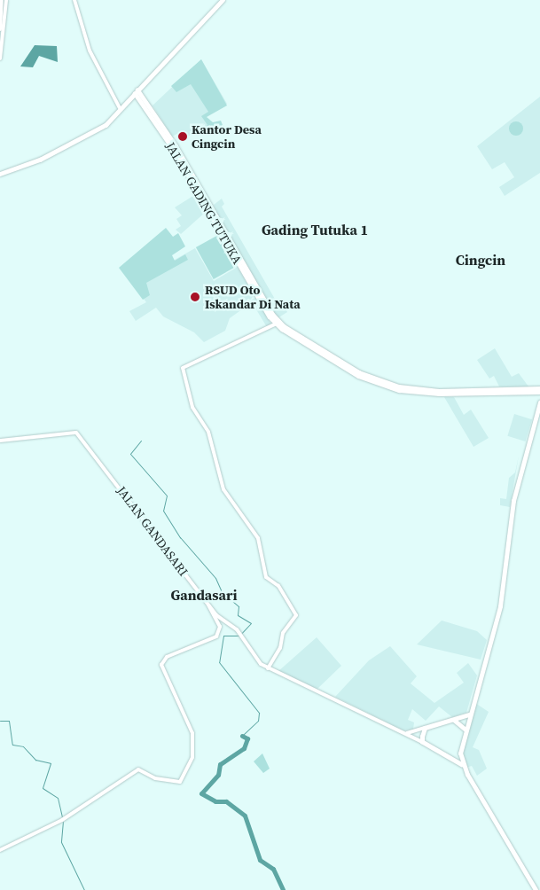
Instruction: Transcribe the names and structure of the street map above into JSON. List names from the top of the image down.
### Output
{
  "streets": {
    "main road": ["JALAN GADING TUTUKA"],
    "street": ["JALAN GANDASARI"]
  },
  "districts": ["Gading Tutuka 1", "Cingcin", "Gandasari"],
  "places": ["Kantor Desa Cingcin", "RSUD Oto Iskandar Di Nata"]
}
